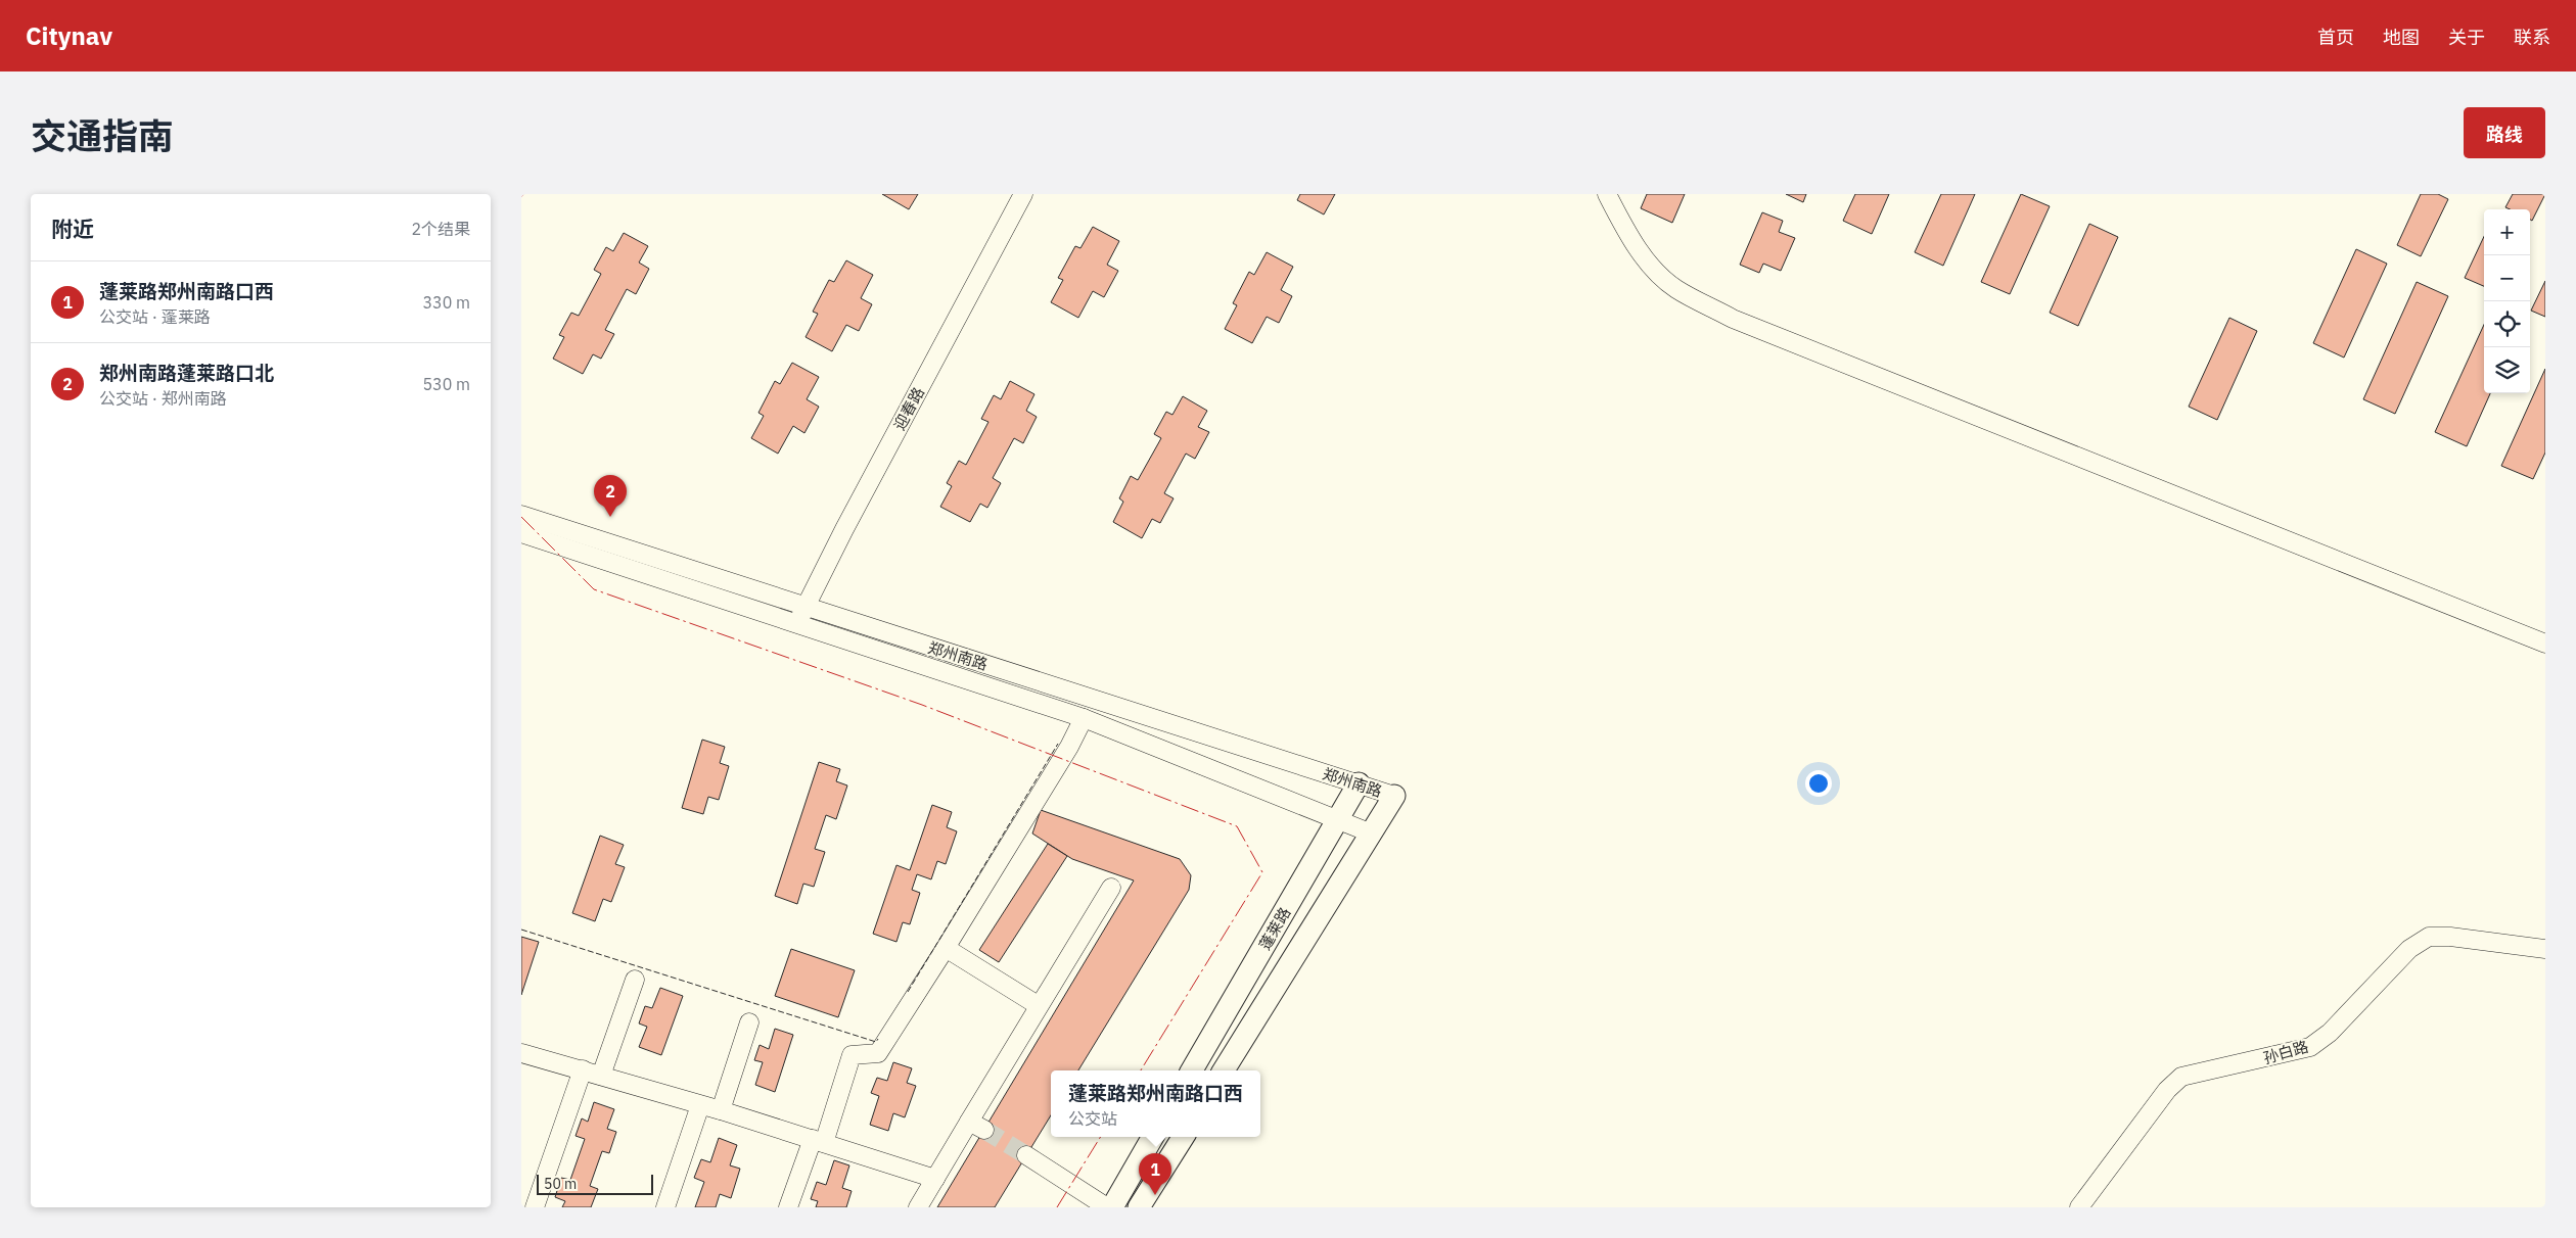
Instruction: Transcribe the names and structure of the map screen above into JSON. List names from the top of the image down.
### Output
{
  "streets": {
    "main road": ["蓬莱路"],
    "street": ["迎春路", "郑州南路", "孙白路"]
  },
  "crossings": [
    ["迎春路", "郑州南路"],
    ["郑州南路", "蓬莱路"]
  ],
  "scale_bar": "50 m",
  "page": {
    "header": "Citynav",
    "nav": [
      "首页",
      "地图",
      "关于",
      "联系"
    ],
    "title": "交通指南",
    "buttons": "路线",
    "heading": ["附近", "2个结果"],
    "map_buttons": ["+", "−"],
    "list": [
      {
        "mark": "1",
        "name": "蓬莱路郑州南路口西",
        "note": "公交站 · 蓬莱路",
        "value": "330 m"
      },
      {
        "mark": "2",
        "name": "郑州南路蓬莱路口北",
        "note": "公交站 · 郑州南路",
        "value": "530 m"
      }
    ],
    "pins": ["2", "1"],
    "popup": ["蓬莱路郑州南路口西", "公交站"],
    "scale": "50 m"
  }
}
